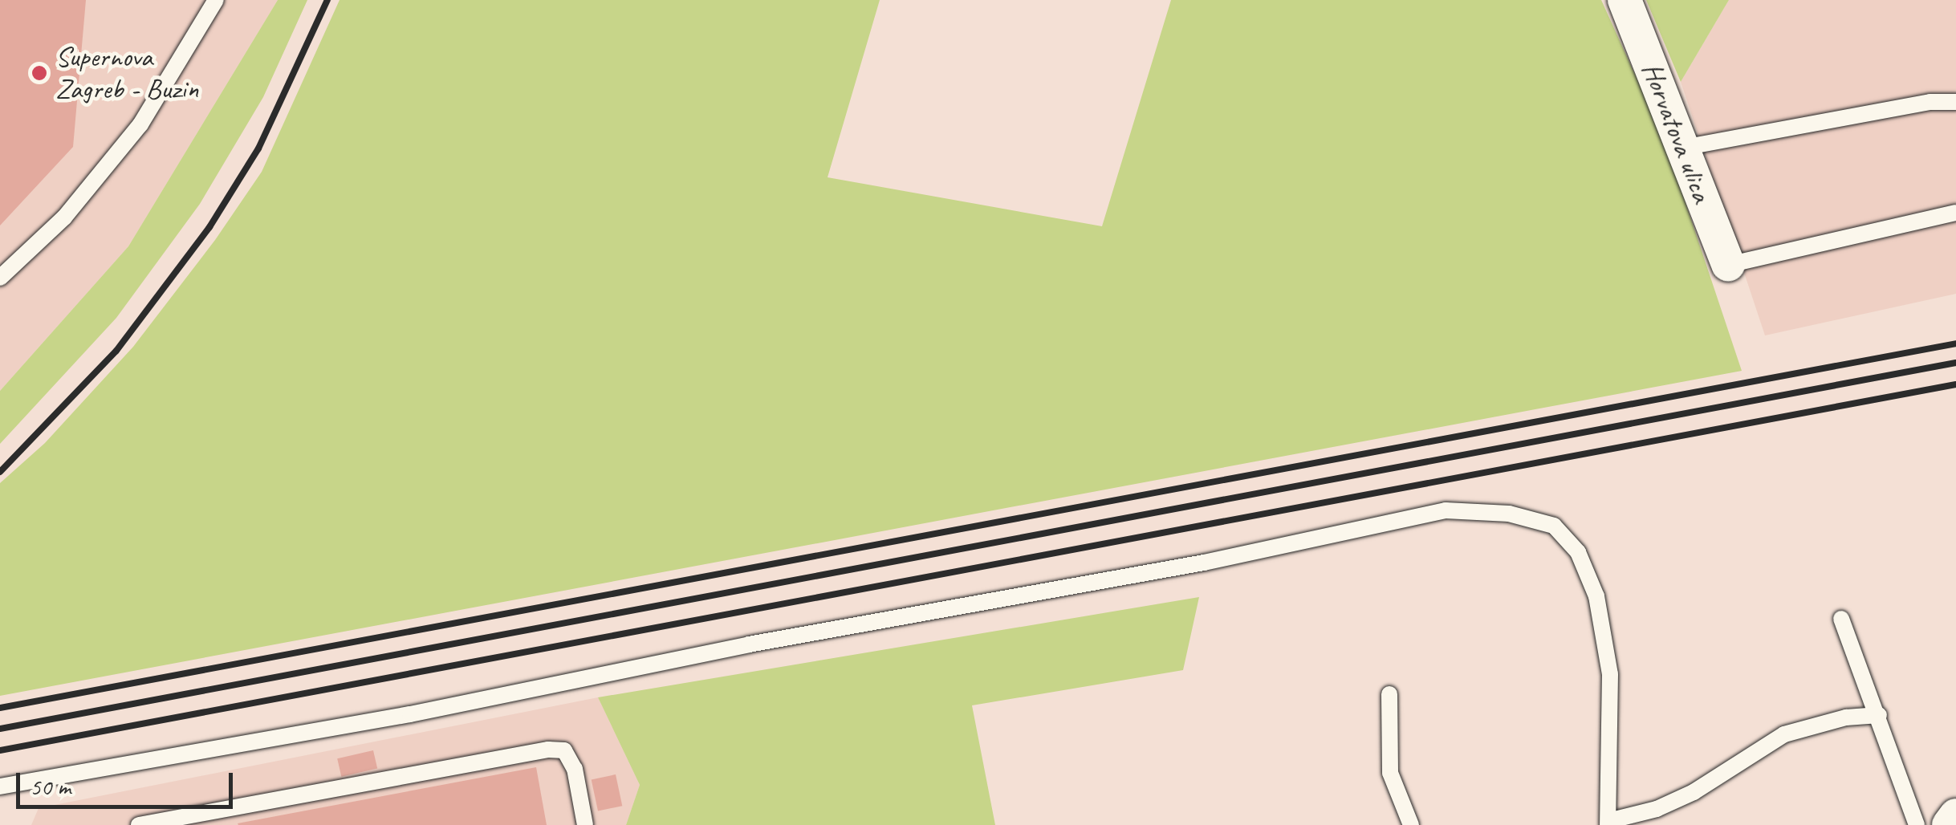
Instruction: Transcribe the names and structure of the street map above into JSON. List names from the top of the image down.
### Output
{
  "streets": {
    "street": ["Horvatova ulica"]
  },
  "places": ["Supernova Zagreb - Buzin"],
  "scale_bar": "50 m"
}
